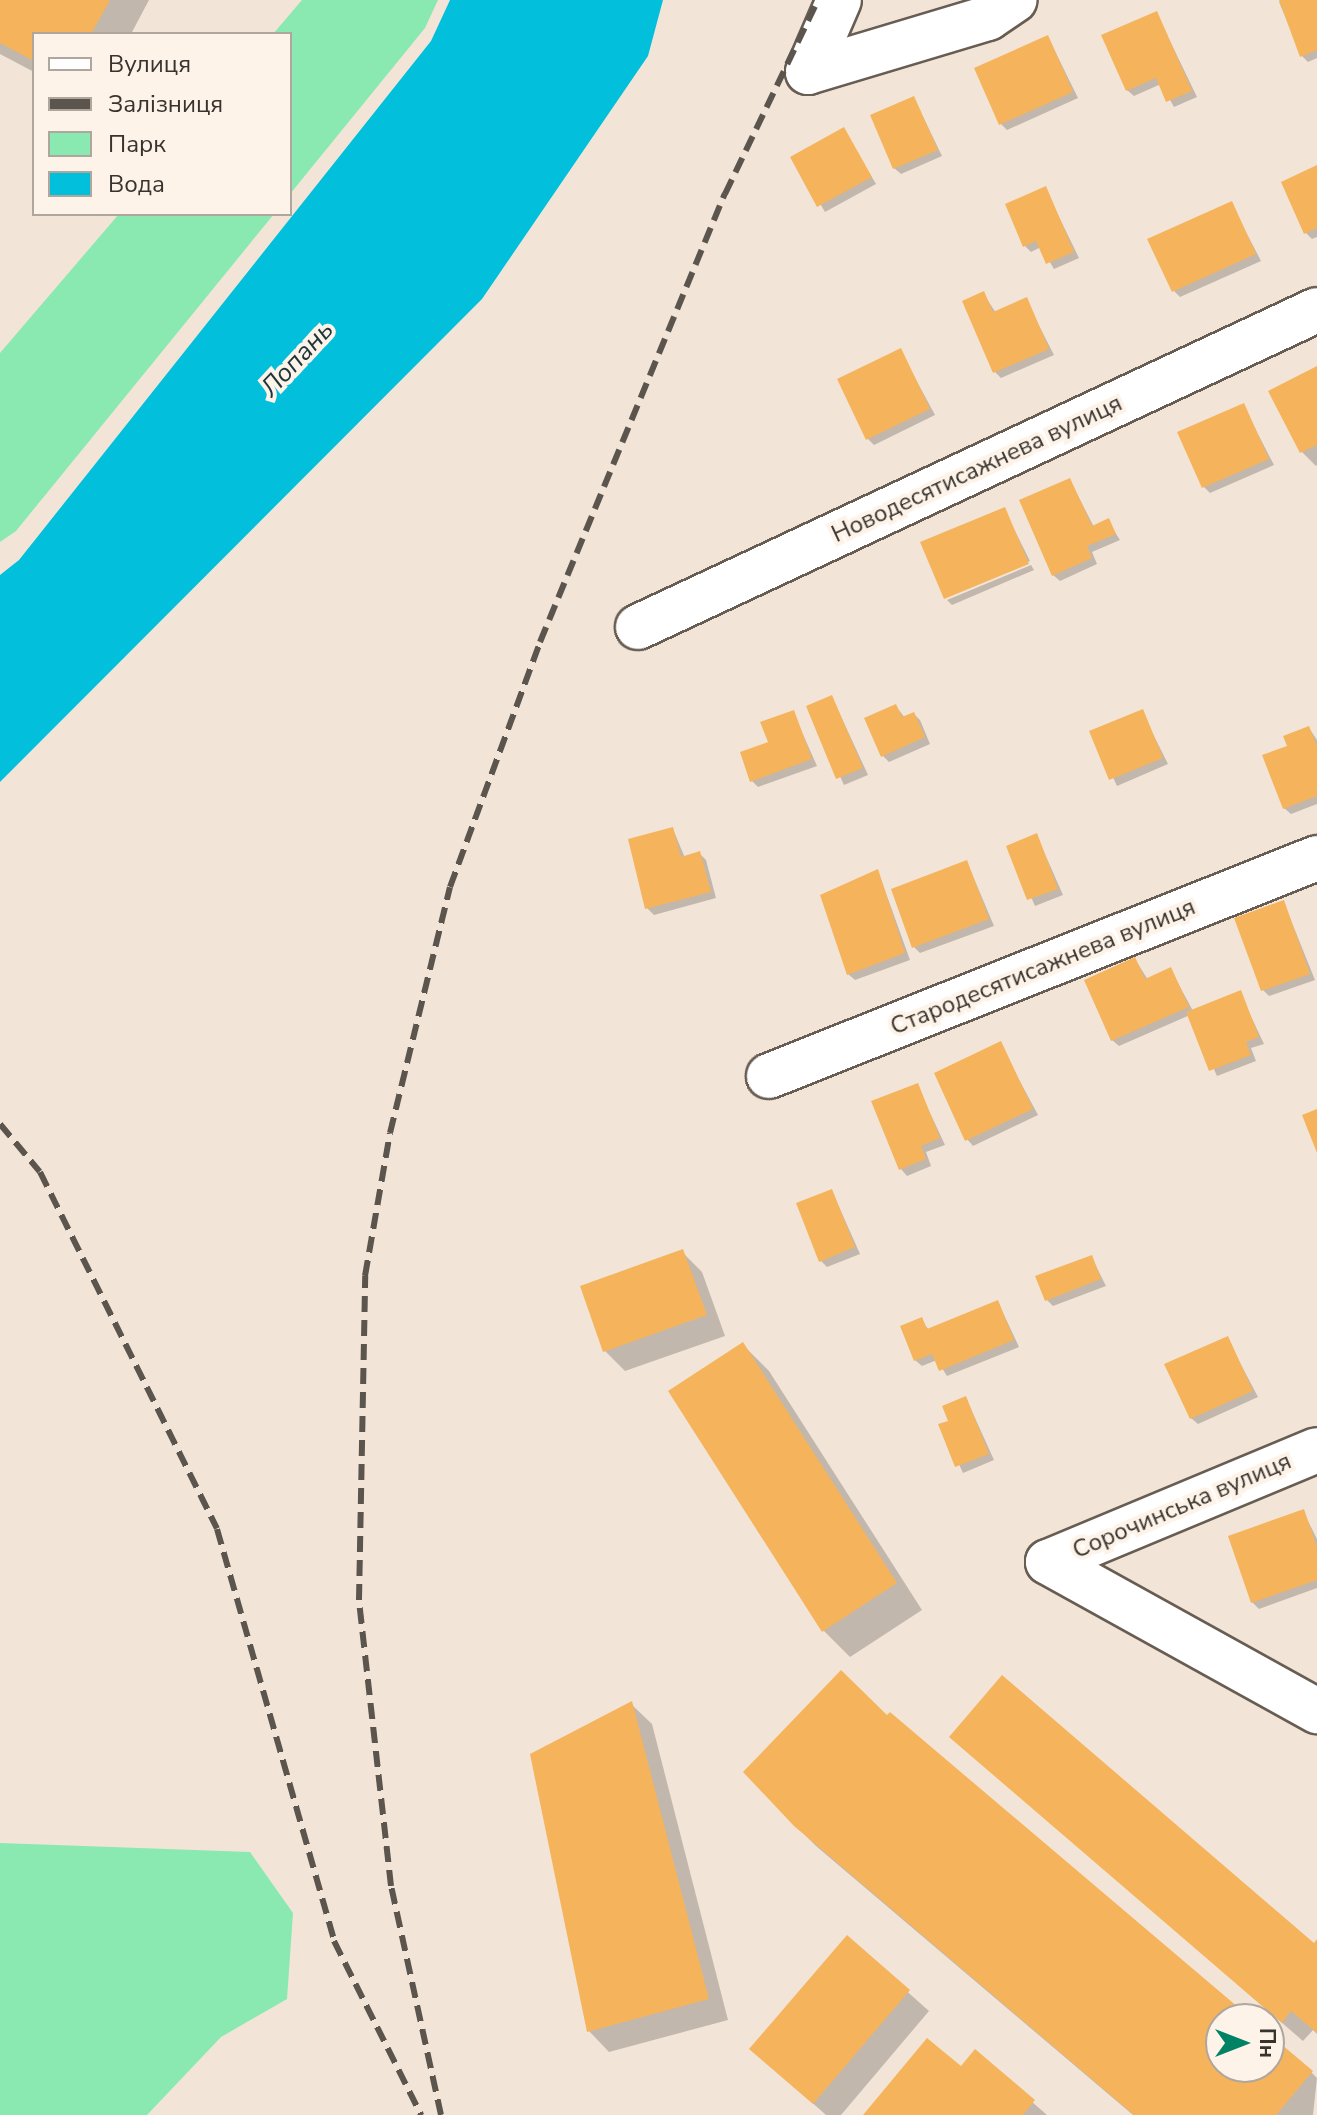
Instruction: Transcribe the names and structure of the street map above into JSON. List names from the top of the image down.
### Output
{
  "streets": {
    "street": ["Новодесятисажнева вулиця", "Стародесятисажнева вулиця", "Сорочинська вулиця"]
  },
  "water": ["Лопань"],
  "legend": [
    "Вулиця",
    "Залізниця",
    "Парк",
    "Вода"
  ],
  "north": "right"
}
